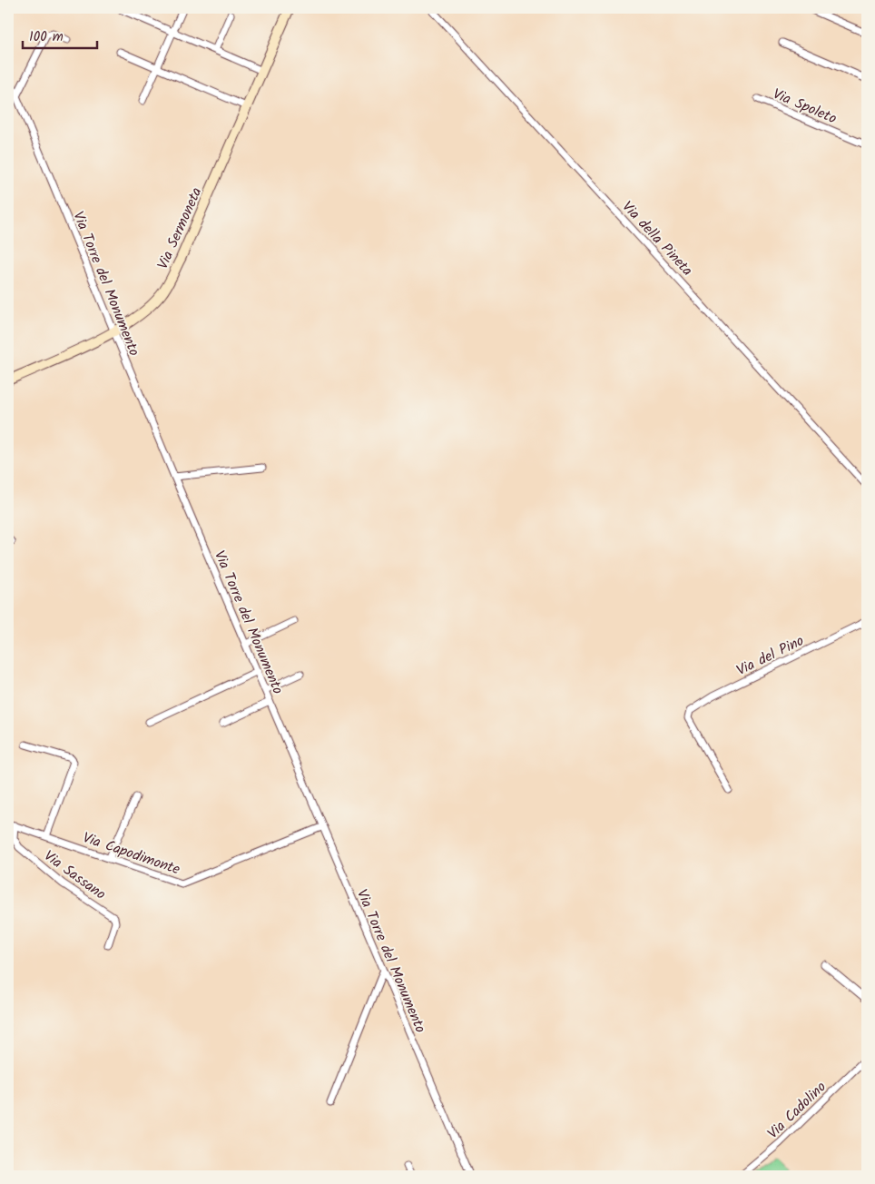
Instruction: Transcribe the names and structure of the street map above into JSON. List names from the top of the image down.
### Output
{
  "streets": {
    "street": [
      "Via Spoleto",
      "Via Sermoneta",
      "Via della Pineta",
      "Via Torre del Monumento",
      "Via del Pino",
      "Via Capodimonte",
      "Via Sassano",
      "Via Cadolino"
    ]
  },
  "crossings": [
    ["Via Sermoneta", "Via Torre del Monumento"],
    ["Via Torre del Monumento", "Via Capodimonte"],
    ["Via Capodimonte", "Via Sassano"]
  ],
  "scale_bar": "100 m"
}
